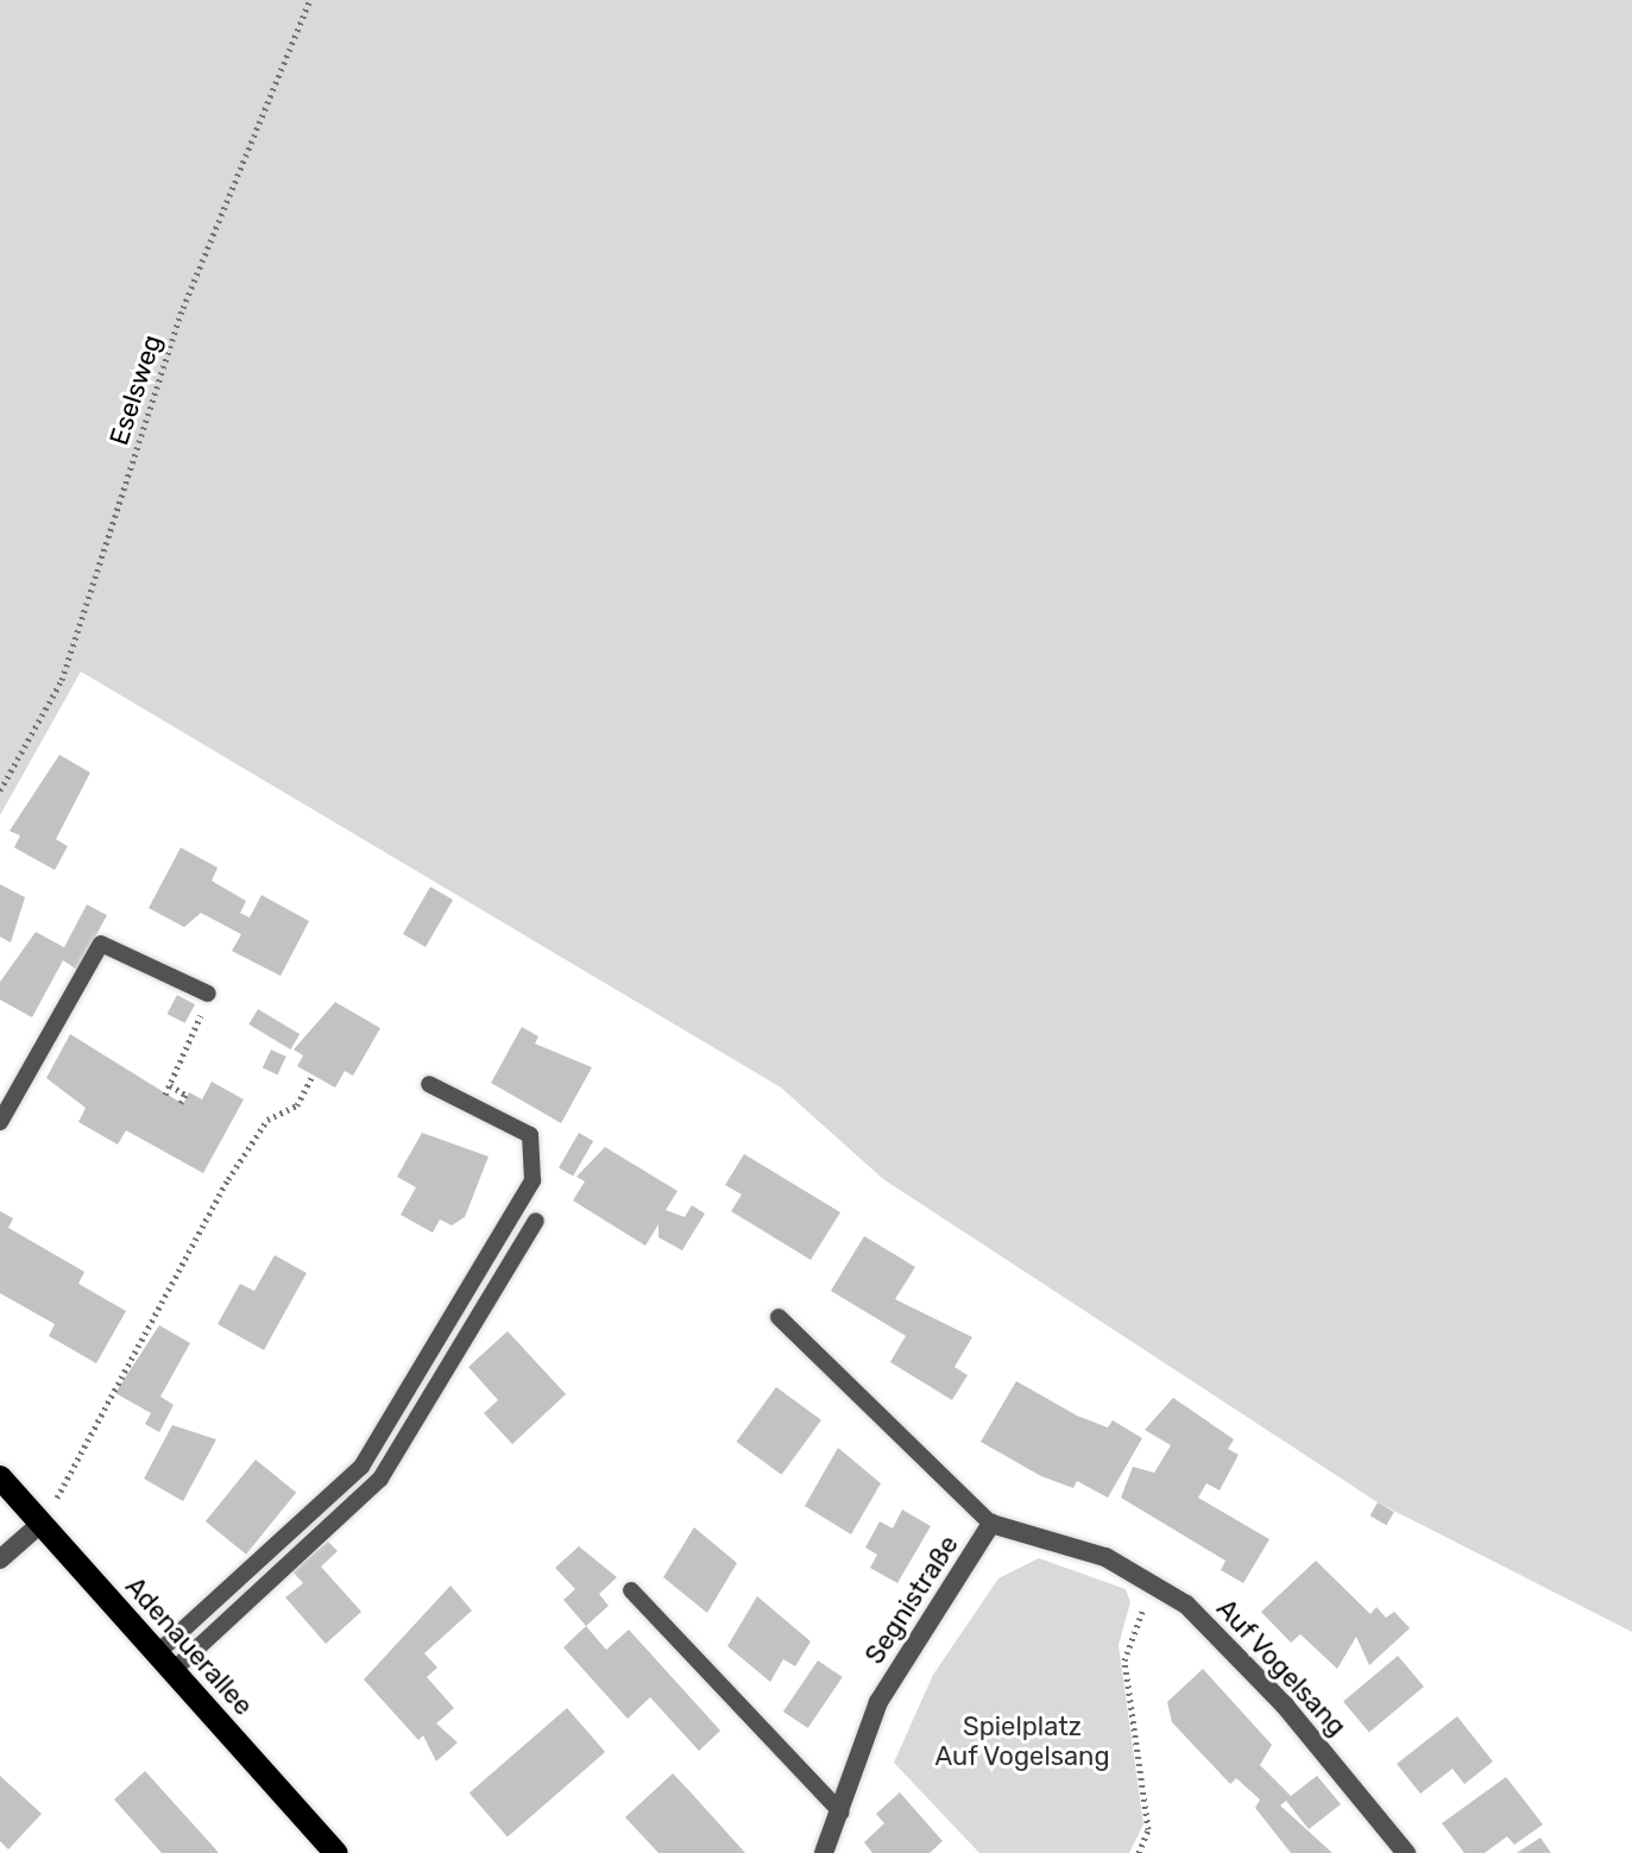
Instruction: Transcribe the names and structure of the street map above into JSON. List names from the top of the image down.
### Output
{
  "streets": {
    "main road": ["Adenauerallee"],
    "street": ["Segnistraße", "Auf Vogelsang"],
    "path": ["Eselsweg"]
  },
  "crossings": [
    ["Segnistraße", "Auf Vogelsang"]
  ],
  "parks": ["Spielplatz Auf Vogelsang"]
}
